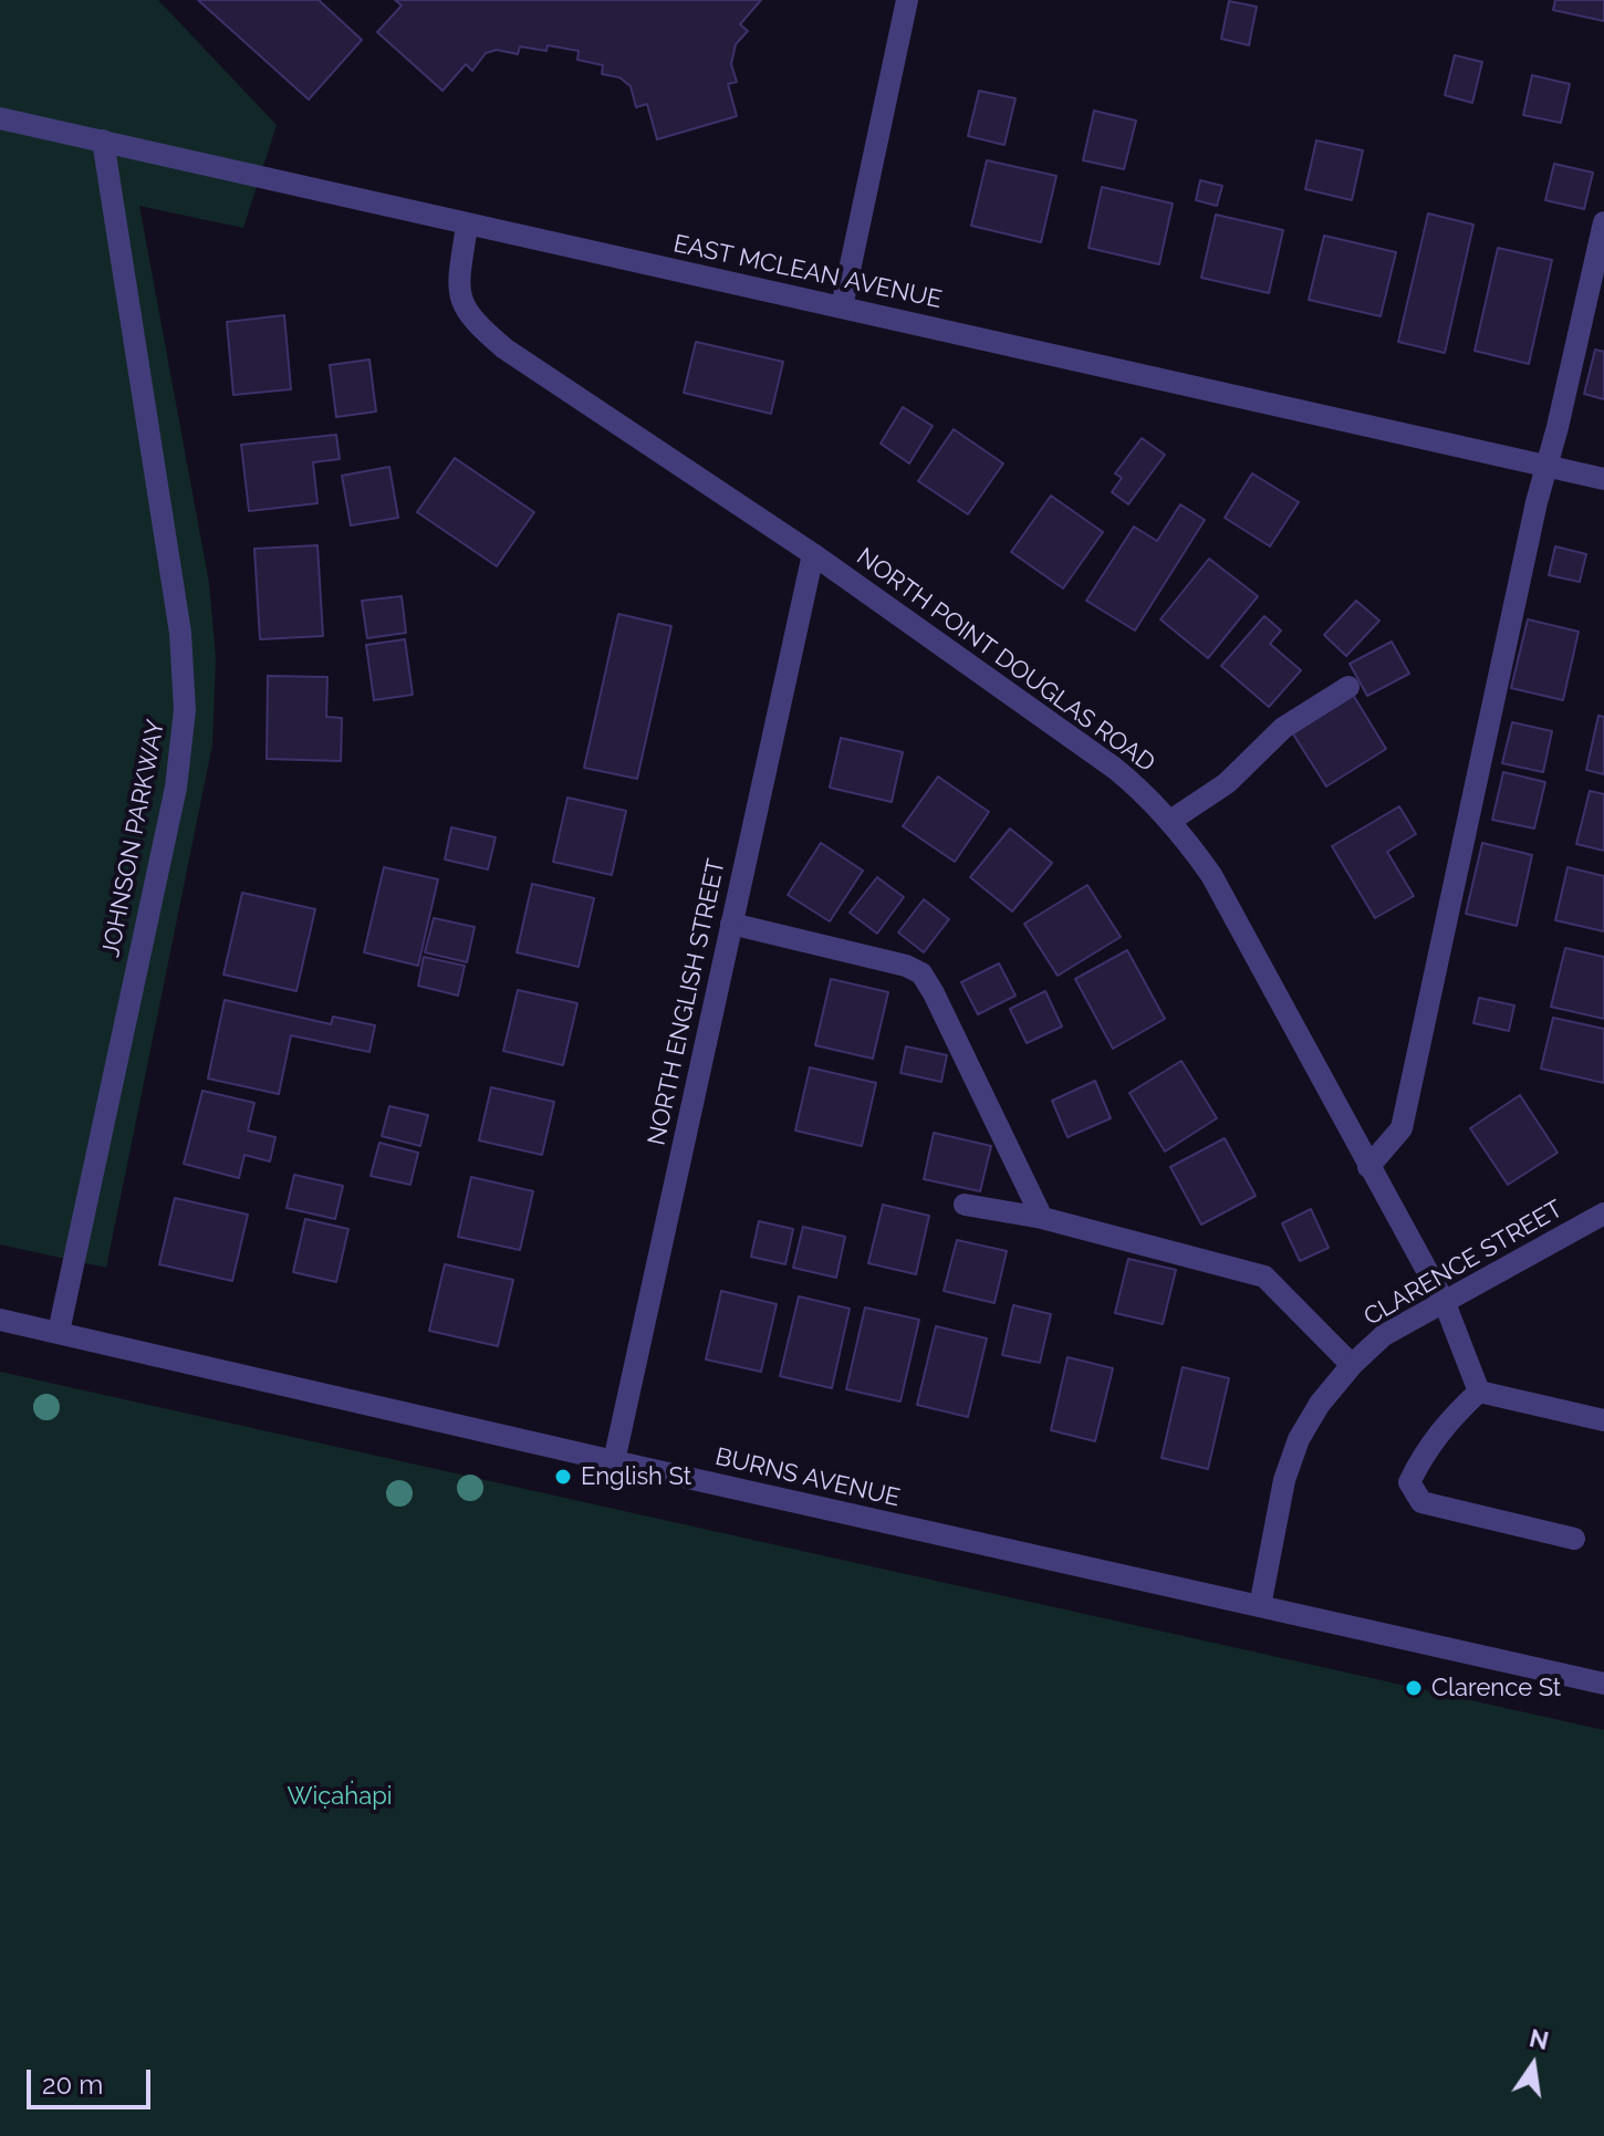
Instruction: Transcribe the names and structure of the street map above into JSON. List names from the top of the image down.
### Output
{
  "streets": {
    "street": [
      "EAST MCLEAN AVENUE",
      "NORTH POINT DOUGLAS ROAD",
      "JOHNSON PARKWAY",
      "NORTH ENGLISH STREET",
      "CLARENCE STREET",
      "BURNS AVENUE"
    ]
  },
  "crossings": [
    ["EAST MCLEAN AVENUE", "NORTH POINT DOUGLAS ROAD"],
    ["EAST MCLEAN AVENUE", "JOHNSON PARKWAY"],
    ["NORTH POINT DOUGLAS ROAD", "NORTH ENGLISH STREET"],
    ["NORTH POINT DOUGLAS ROAD", "CLARENCE STREET"],
    ["JOHNSON PARKWAY", "BURNS AVENUE"],
    ["NORTH ENGLISH STREET", "BURNS AVENUE"],
    ["CLARENCE STREET", "BURNS AVENUE"]
  ],
  "parks": ["Wic̣aḣapi"],
  "places": ["English St", "Clarence St"],
  "scale_bar": "20 m",
  "north": "top"
}
